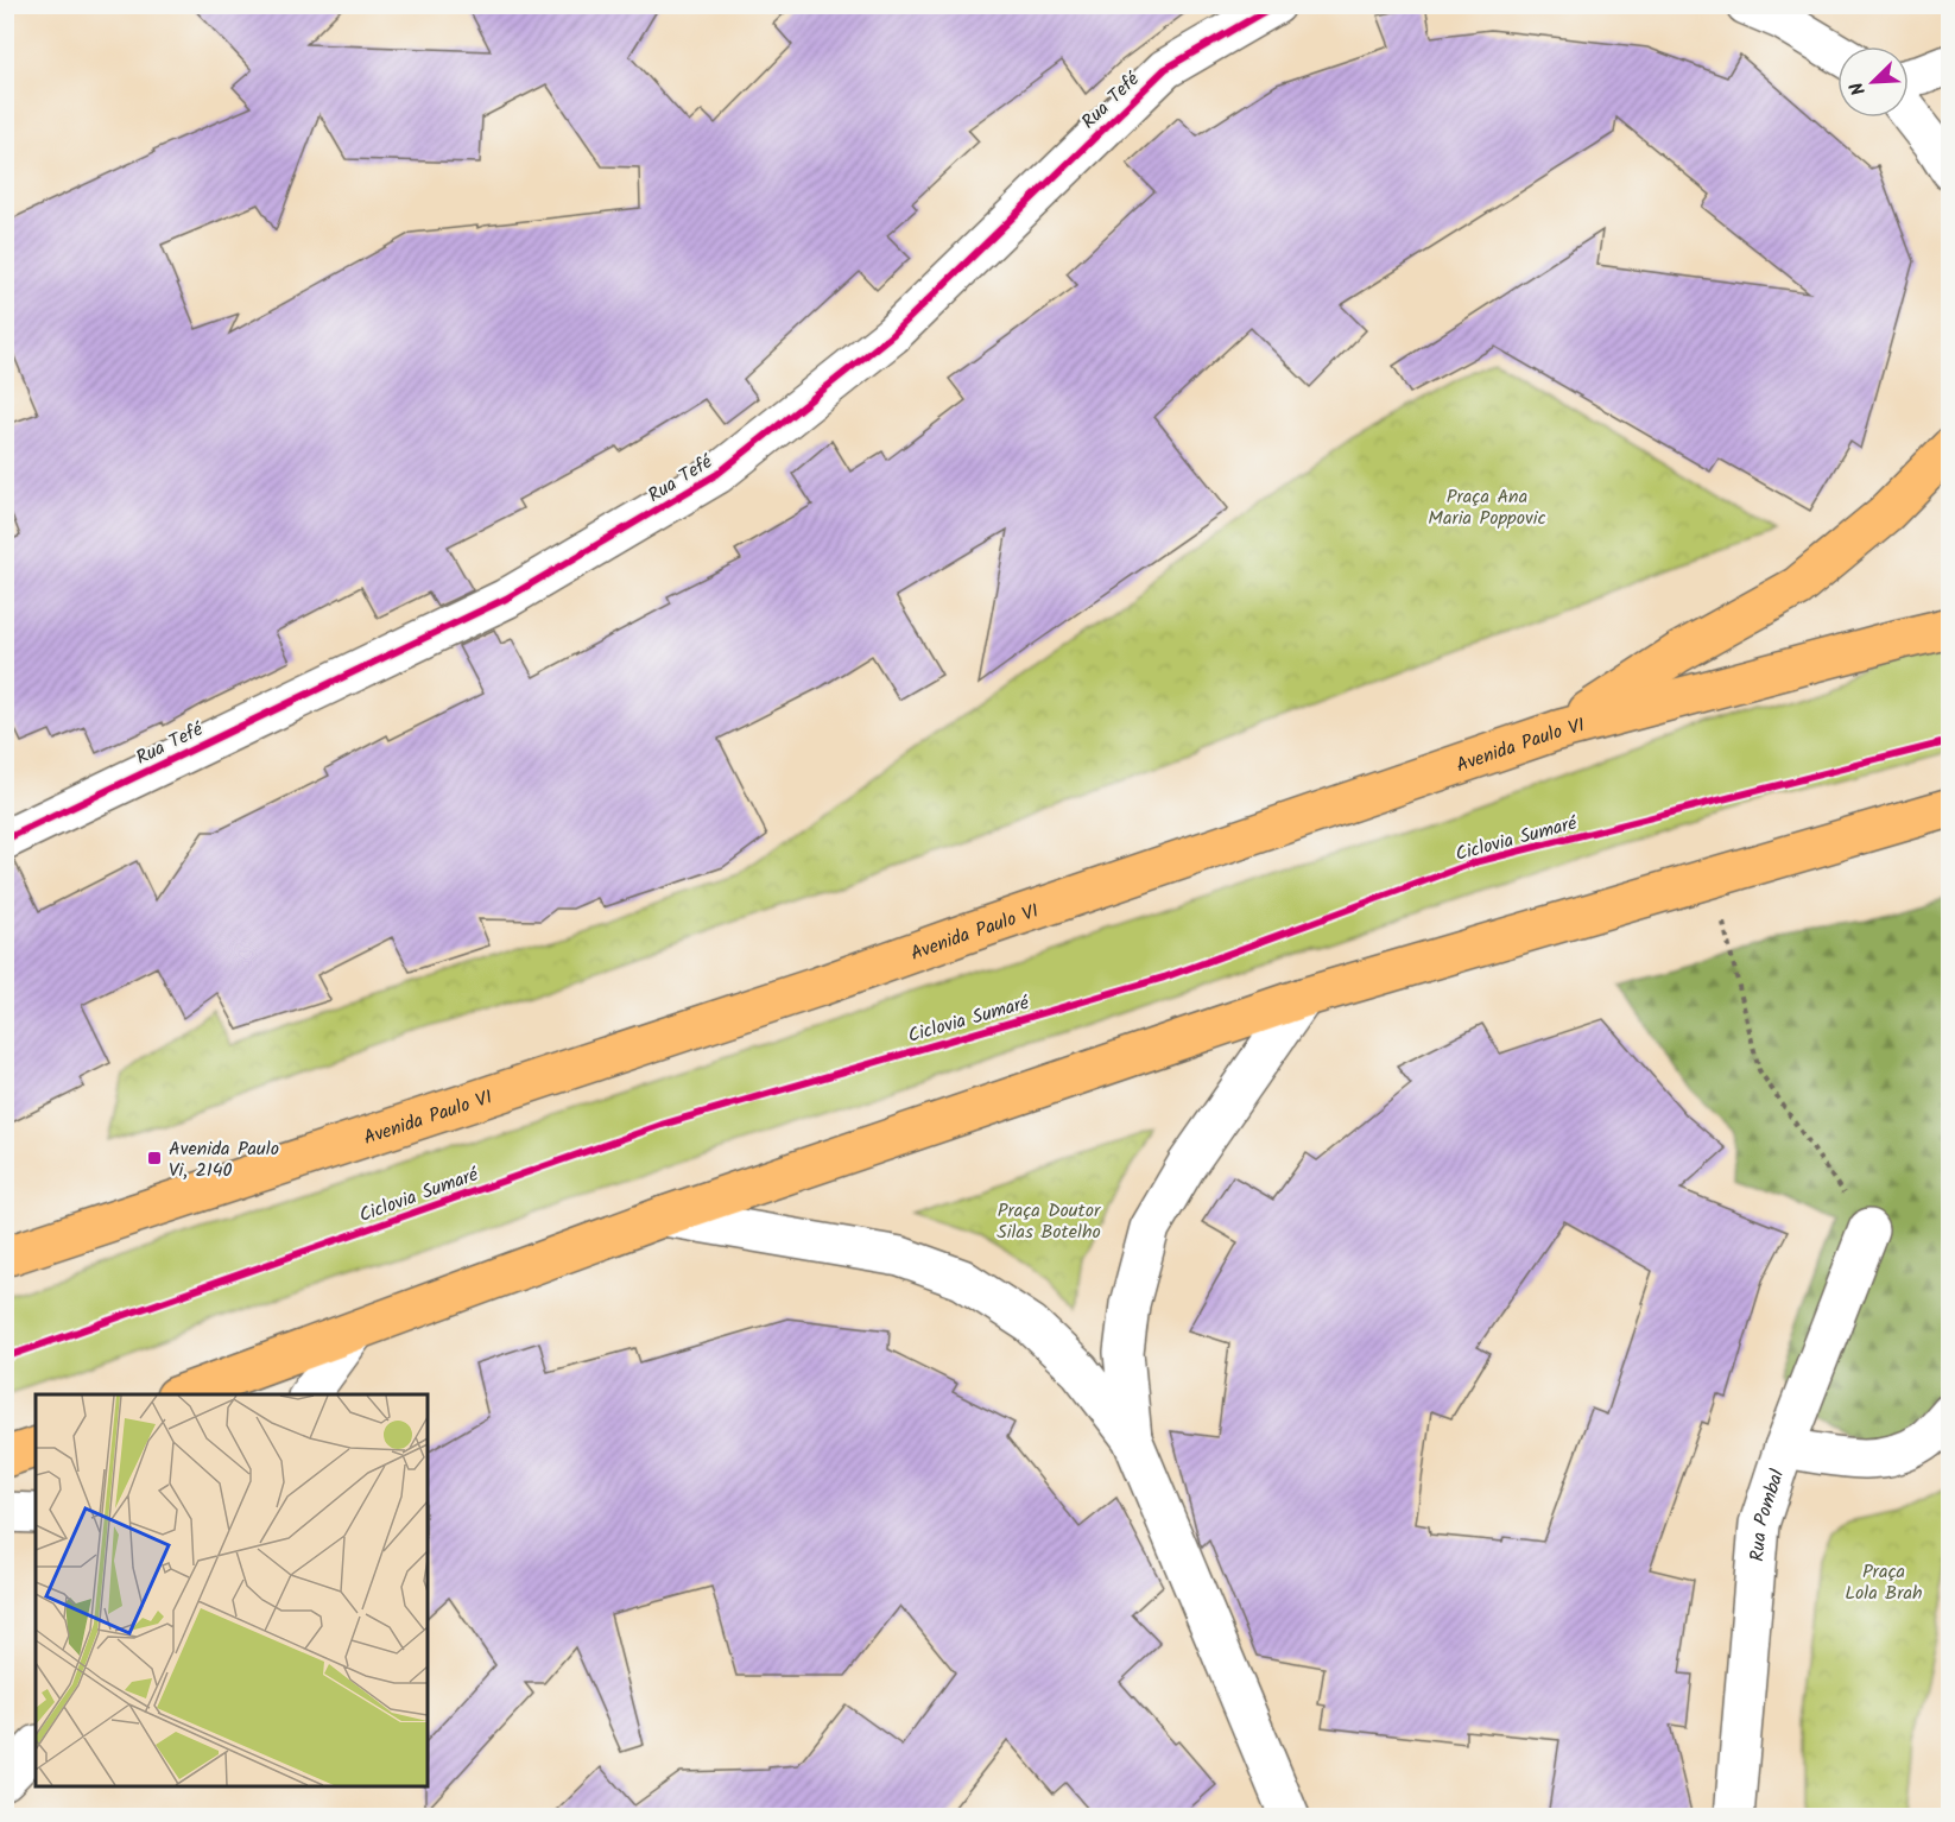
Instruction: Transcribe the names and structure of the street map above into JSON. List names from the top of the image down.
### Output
{
  "streets": {
    "main road": ["Avenida Paulo VI"],
    "street": ["Rua Tefé", "Rua Pombal"],
    "cycle path": ["Ciclovia Sumaré"]
  },
  "parks": ["Praça Ana Maria Poppovic", "Praça Doutor Silas Botelho", "Praça Lola Brah"],
  "places": {
    "transit": ["Avenida Paulo Vi, 2140"]
  },
  "north": "bottom left"
}
